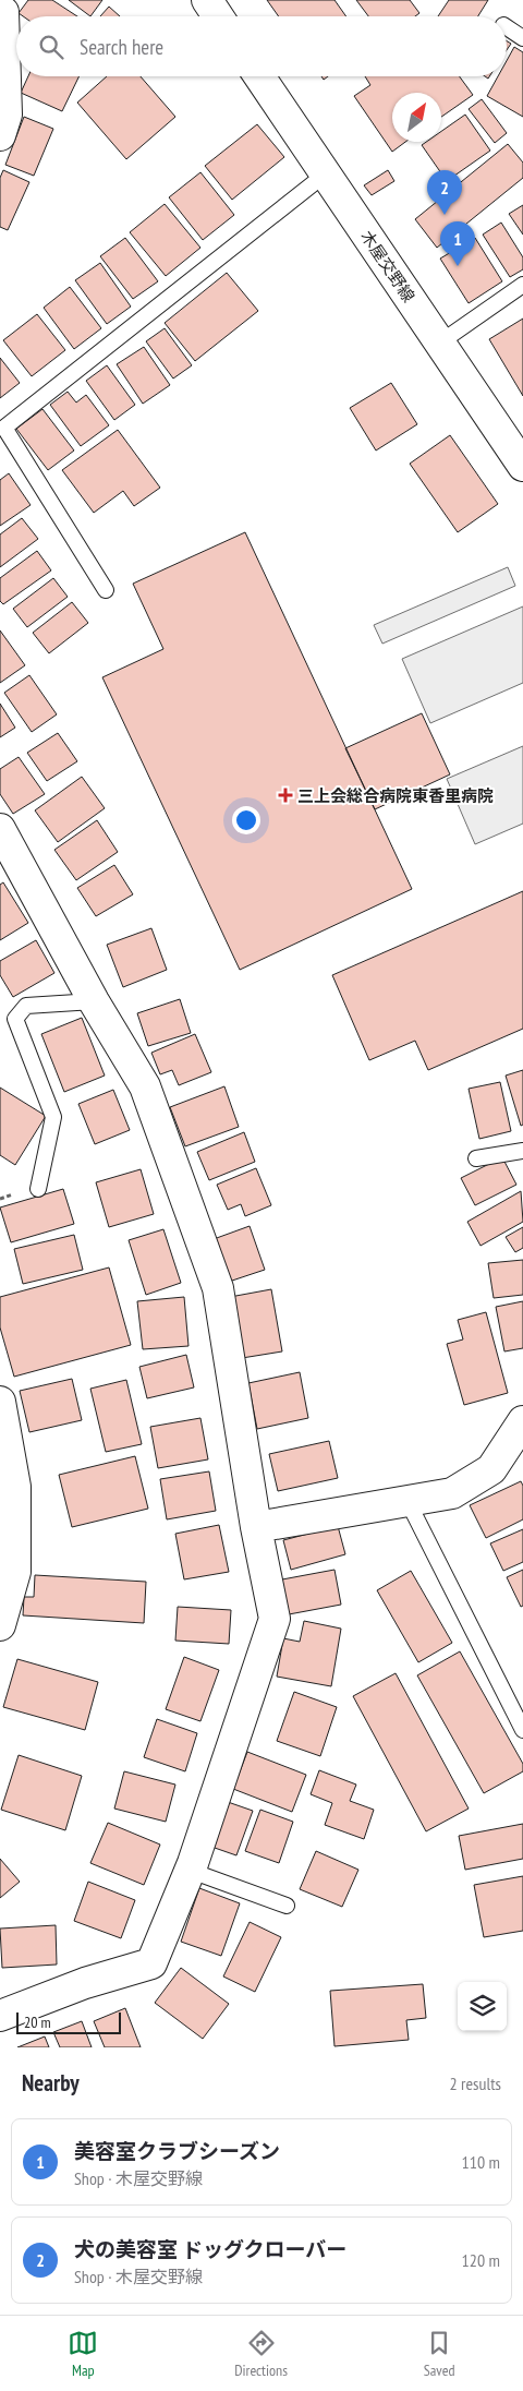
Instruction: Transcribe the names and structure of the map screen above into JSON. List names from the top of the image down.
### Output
{
  "streets": {
    "street": ["木屋交野線"]
  },
  "places": {
    "health": ["三上会総合病院東香里病院"]
  },
  "scale_bar": "20 m",
  "north": "top right",
  "page": {
    "search": "Search here",
    "pins": ["2", "1"],
    "scale": "20 m",
    "heading": ["Nearby", "2 results"],
    "list": [
      {
        "mark": "1",
        "name": "美容室クラブシーズン",
        "note": "Shop · 木屋交野線",
        "value": "110 m"
      },
      {
        "mark": "2",
        "name": "犬の美容室 ドッグクローバー",
        "note": "Shop · 木屋交野線",
        "value": "120 m"
      }
    ],
    "nav": ["Map", "Directions", "Saved"]
  }
}
